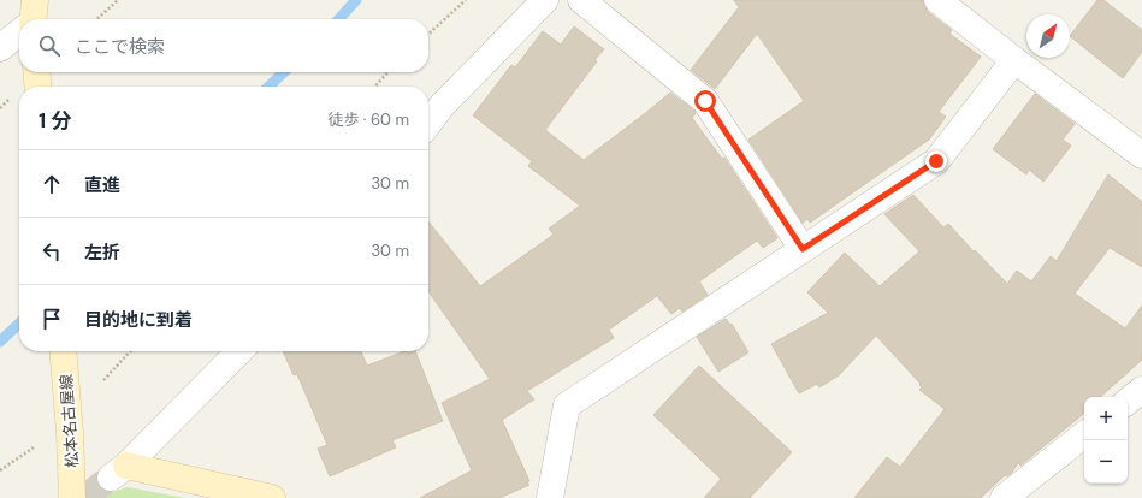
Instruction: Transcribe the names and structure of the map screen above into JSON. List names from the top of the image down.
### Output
{
  "streets": {
    "main road": ["松本名古屋線"]
  },
  "north": "top right",
  "page": {
    "search": "ここで検索",
    "heading": ["1 分", "徒歩 · 60 m"],
    "list": [
      ["直進", "30 m"],
      ["左折", "30 m"],
      "目的地に到着"
    ],
    "map_buttons": ["+", "−"]
  }
}
